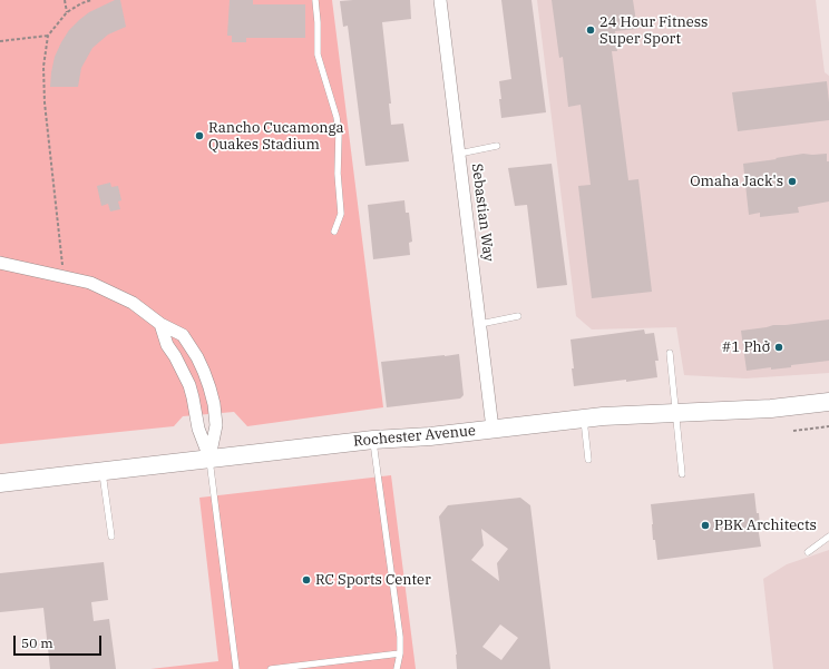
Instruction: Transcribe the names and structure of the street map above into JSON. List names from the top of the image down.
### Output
{
  "streets": {
    "main road": ["Rochester Avenue"],
    "street": ["Sebastian Way"]
  },
  "crossings": [
    ["Sebastian Way", "Rochester Avenue"]
  ],
  "places": [
    "24 Hour Fitness Super Sport",
    "Rancho Cucamonga Quakes Stadium",
    "Omaha Jack's",
    "#1 Phở",
    "PBK Architects",
    "RC Sports Center"
  ],
  "scale_bar": "50 m"
}
